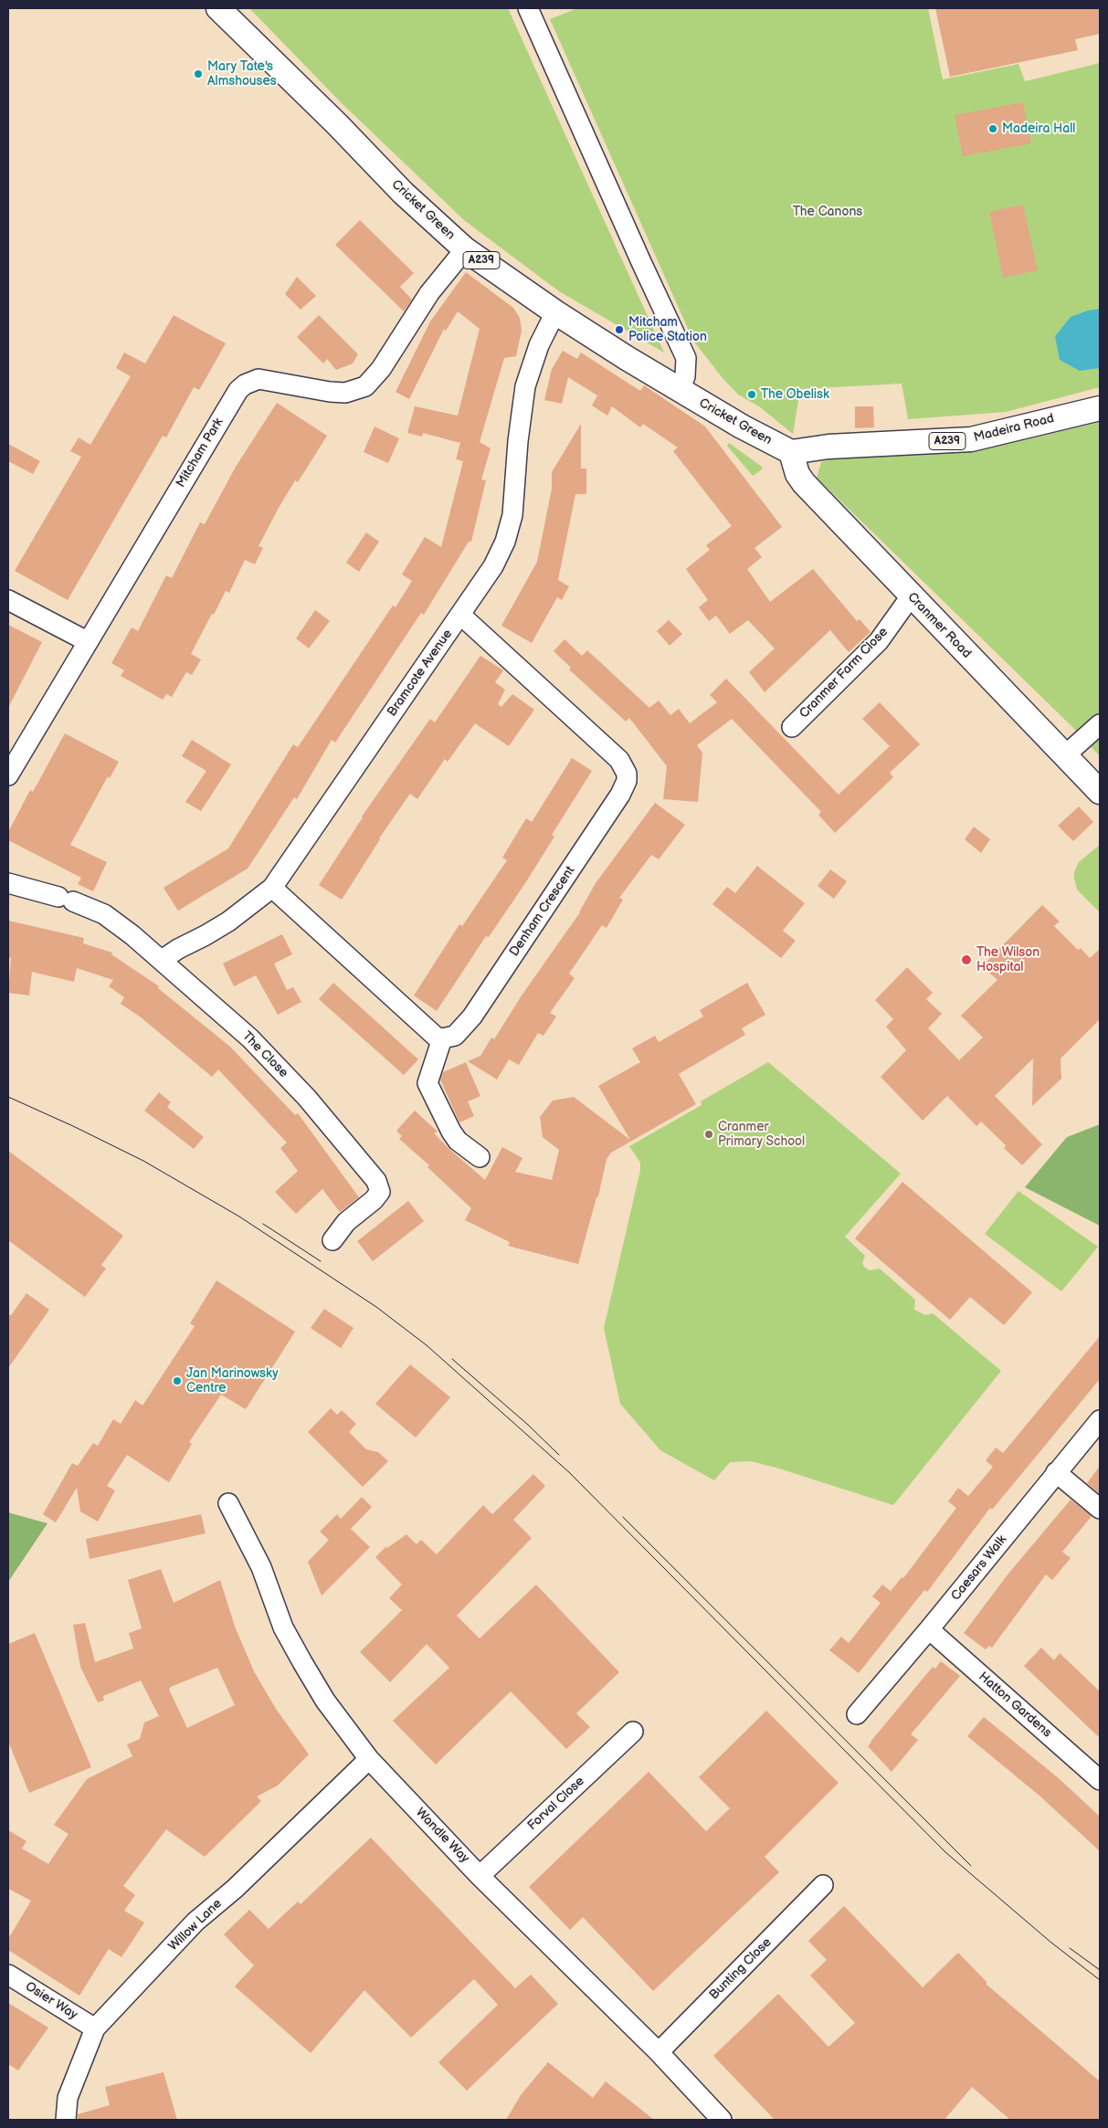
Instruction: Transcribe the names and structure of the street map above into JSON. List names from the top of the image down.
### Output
{
  "streets": {
    "main road": [
      "Cricket Green",
      "A239",
      "Madeira Road",
      "Cranmer Road"
    ],
    "street": [
      "Mitcham Park",
      "Bramcote Avenue",
      "Cranmer Farm Close",
      "Denham Crescent",
      "The Close",
      "Caesars Walk",
      "Hatton Gardens",
      "Forval Close",
      "Wandle Way",
      "Willow Lane",
      "Bunting Close",
      "Osier Way"
    ]
  },
  "crossings": [
    ["Cricket Green", "Madeira Road"],
    ["Cricket Green", "Mitcham Park"],
    ["Cricket Green", "Cranmer Road"],
    ["Cricket Green", "Bramcote Avenue"],
    ["Madeira Road", "Cranmer Road"],
    ["Cranmer Road", "Cranmer Farm Close"],
    ["Bramcote Avenue", "Denham Crescent"],
    ["Bramcote Avenue", "The Close"],
    ["Caesars Walk", "Hatton Gardens"],
    ["Forval Close", "Wandle Way"],
    ["Wandle Way", "Willow Lane"],
    ["Wandle Way", "Bunting Close"],
    ["Willow Lane", "Osier Way"]
  ],
  "parks": ["The Canons"],
  "places": [
    "Mary Tate's Almshouses",
    "Madeira Hall",
    "Mitcham Police Station",
    "The Obelisk",
    "The Wilson Hospital",
    "Cranmer Primary School",
    "Jan Marinowsky Centre"
  ]
}
